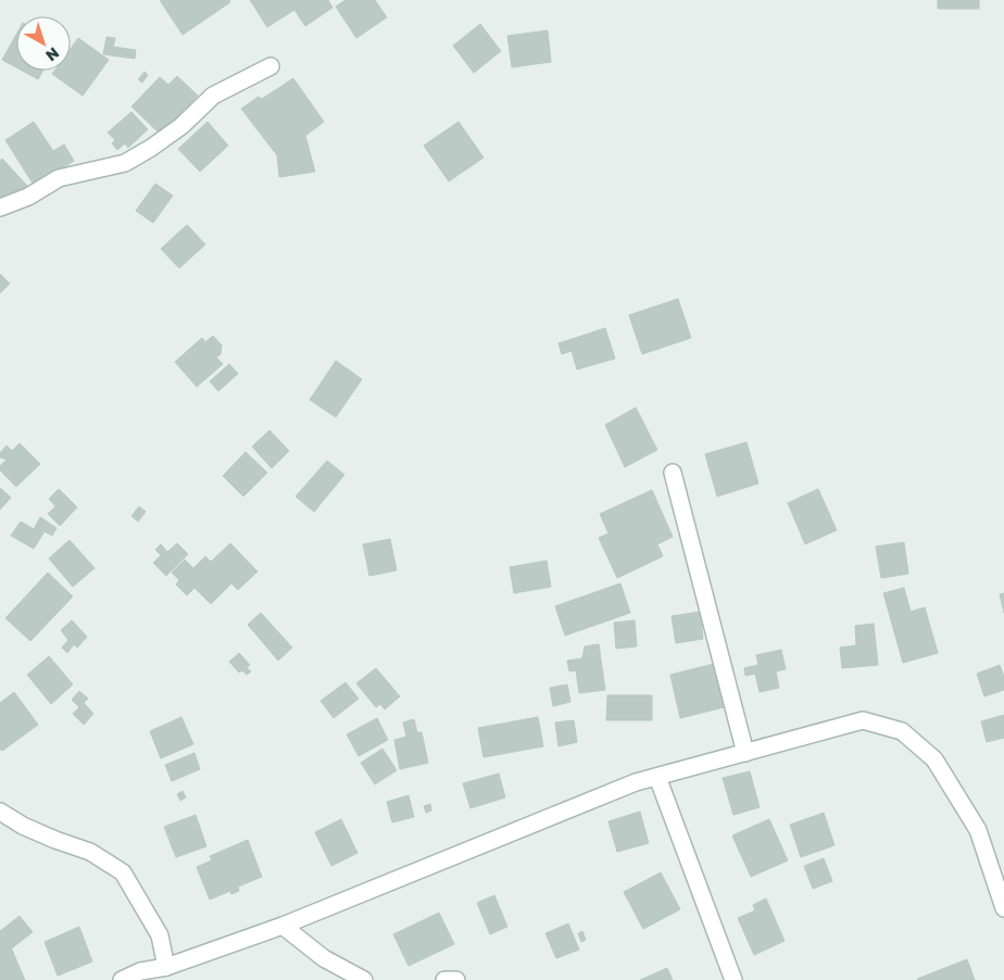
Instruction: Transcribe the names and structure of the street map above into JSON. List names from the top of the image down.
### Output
{
  "north": "bottom right"
}
